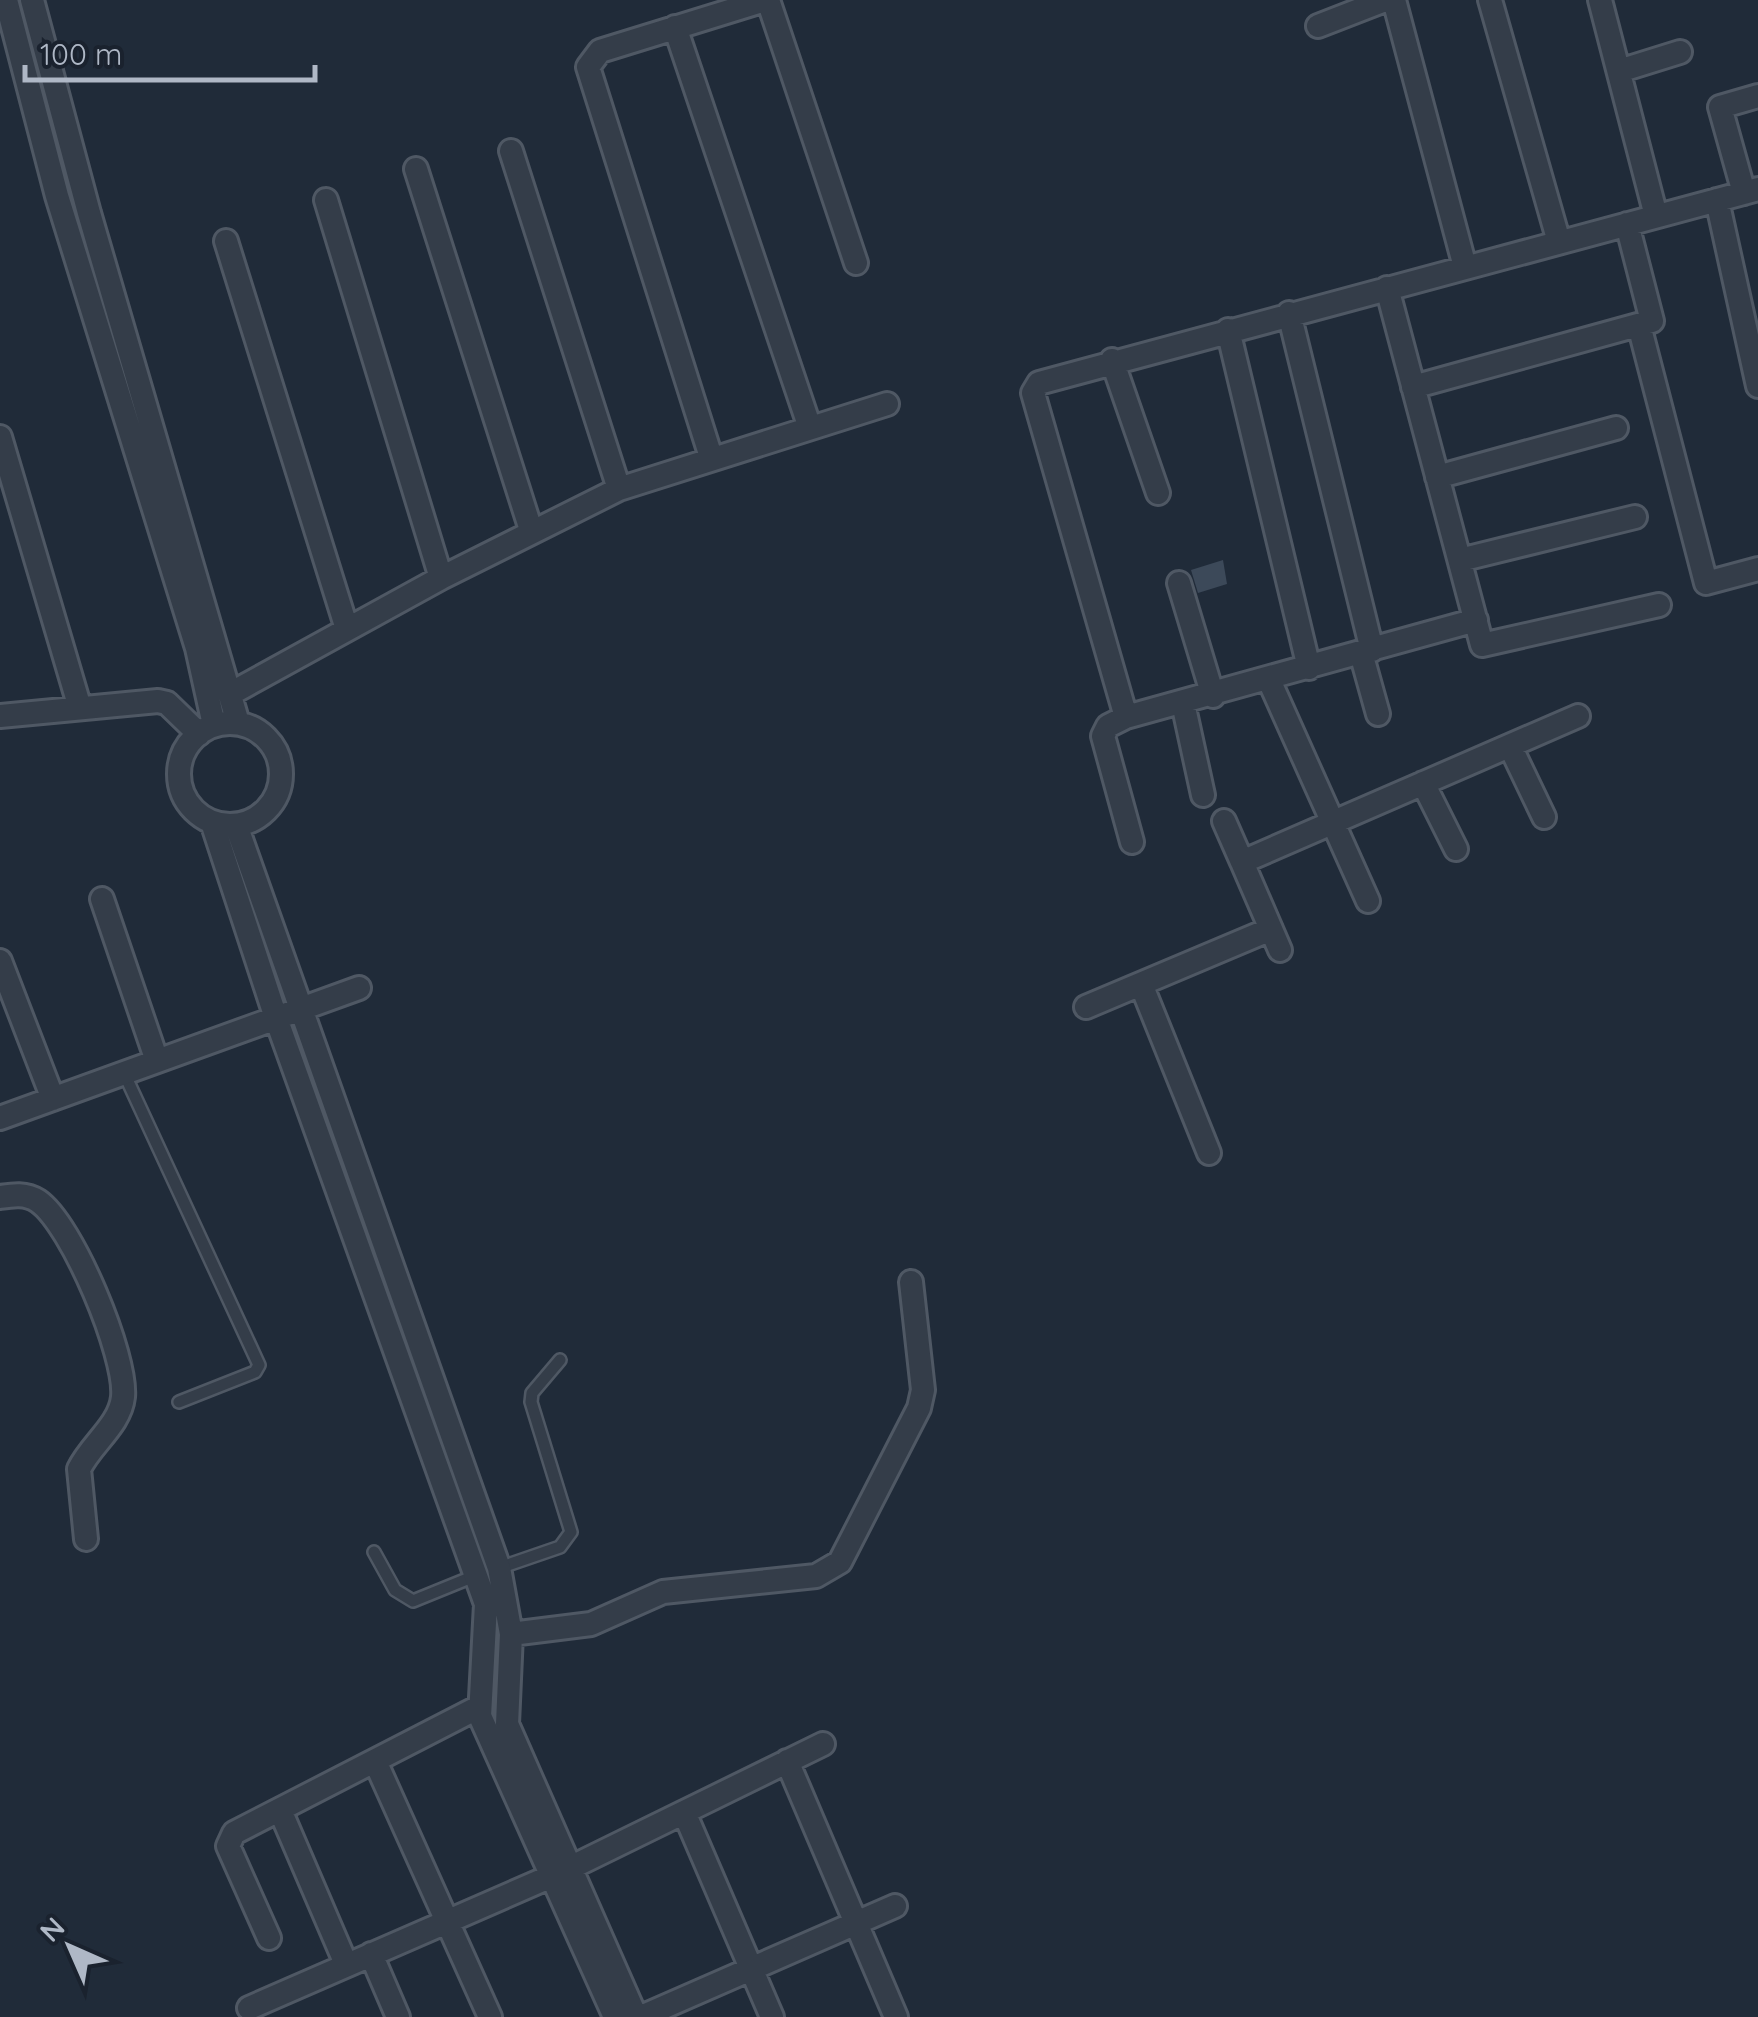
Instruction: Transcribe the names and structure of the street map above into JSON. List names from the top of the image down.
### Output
{
  "scale_bar": "100 m",
  "north": "top left"
}
